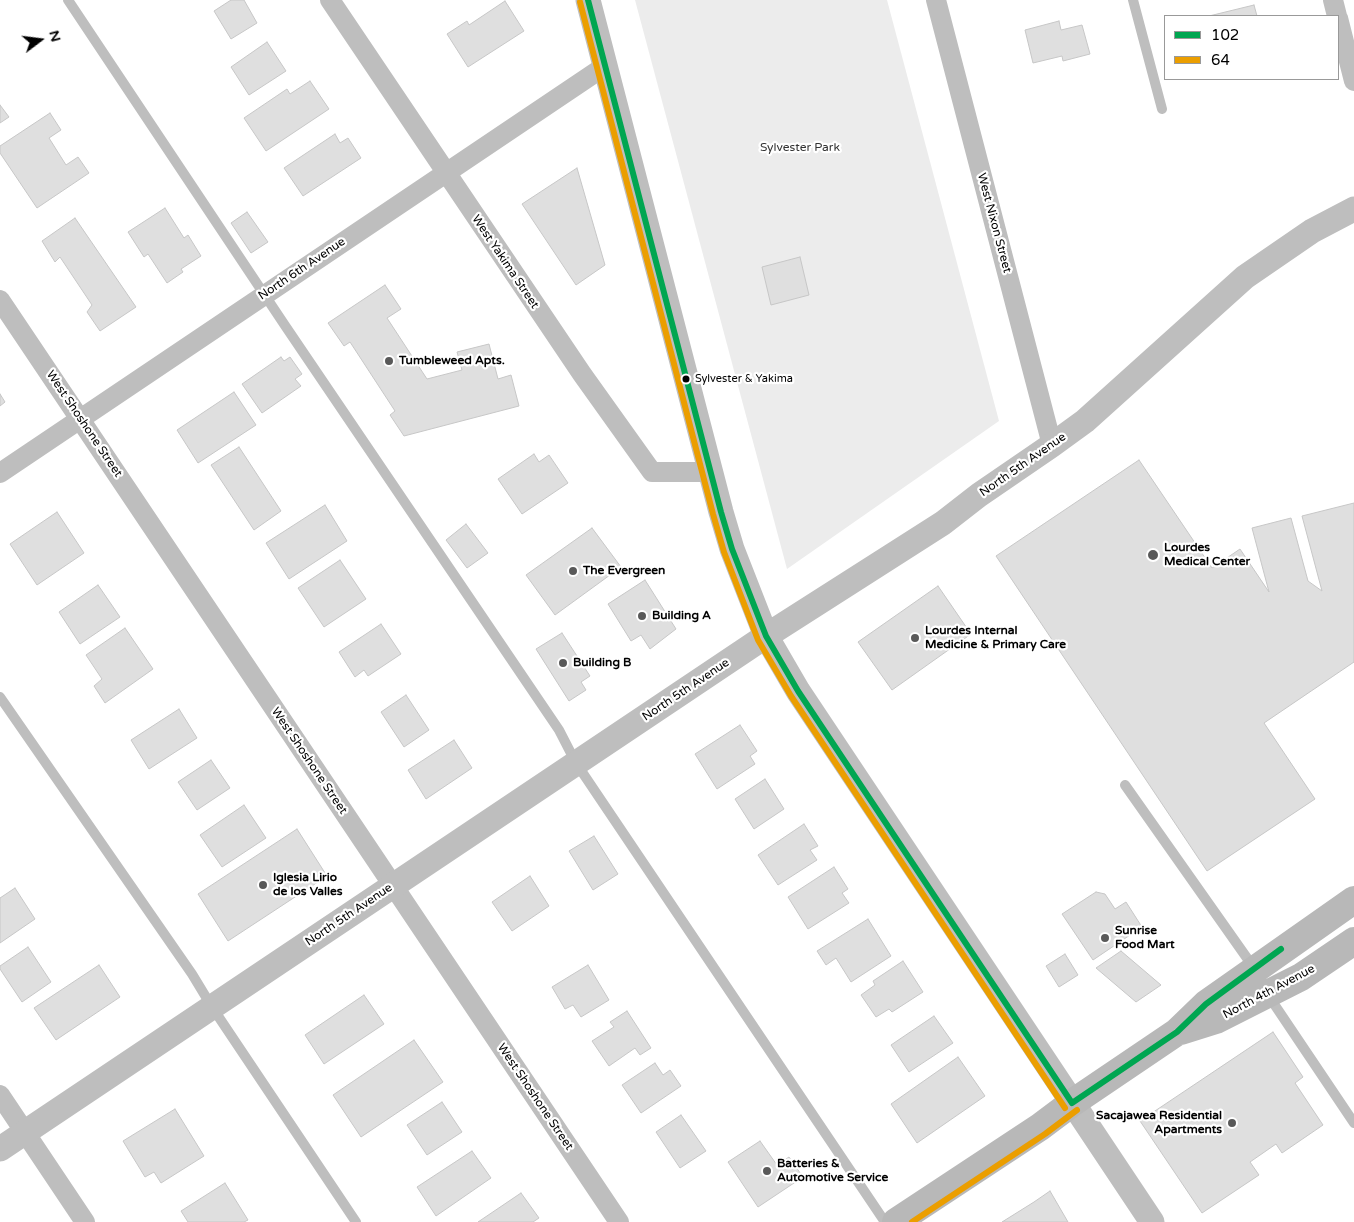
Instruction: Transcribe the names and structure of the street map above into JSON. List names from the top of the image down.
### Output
{
  "streets": {
    "main road": ["North 4th Avenue"],
    "street": [
      "West Nixon Street",
      "West Yakima Street",
      "North 6th Avenue",
      "West Shoshone Street",
      "North 5th Avenue"
    ]
  },
  "crossings": [
    ["West Nixon Street", "North 5th Avenue"],
    ["West Yakima Street", "North 6th Avenue"],
    ["North 6th Avenue", "West Shoshone Street"],
    ["West Shoshone Street", "North 5th Avenue"]
  ],
  "parks": ["Sylvester Park"],
  "places": [
    "Tumbleweed Apts.",
    "Sylvester & Yakima",
    "Lourdes Medical Center",
    "The Evergreen",
    "Building A",
    "Lourdes Internal Medicine & Primary Care",
    "Building B",
    "Iglesia Lirio de los Valles",
    "Sunrise Food Mart",
    "Sacajawea Residential Apartments",
    "Batteries & Automotive Service"
  ],
  "lines": ["transit line 102", "transit line 64"],
  "legend": ["102", "64"],
  "north": "right"
}
